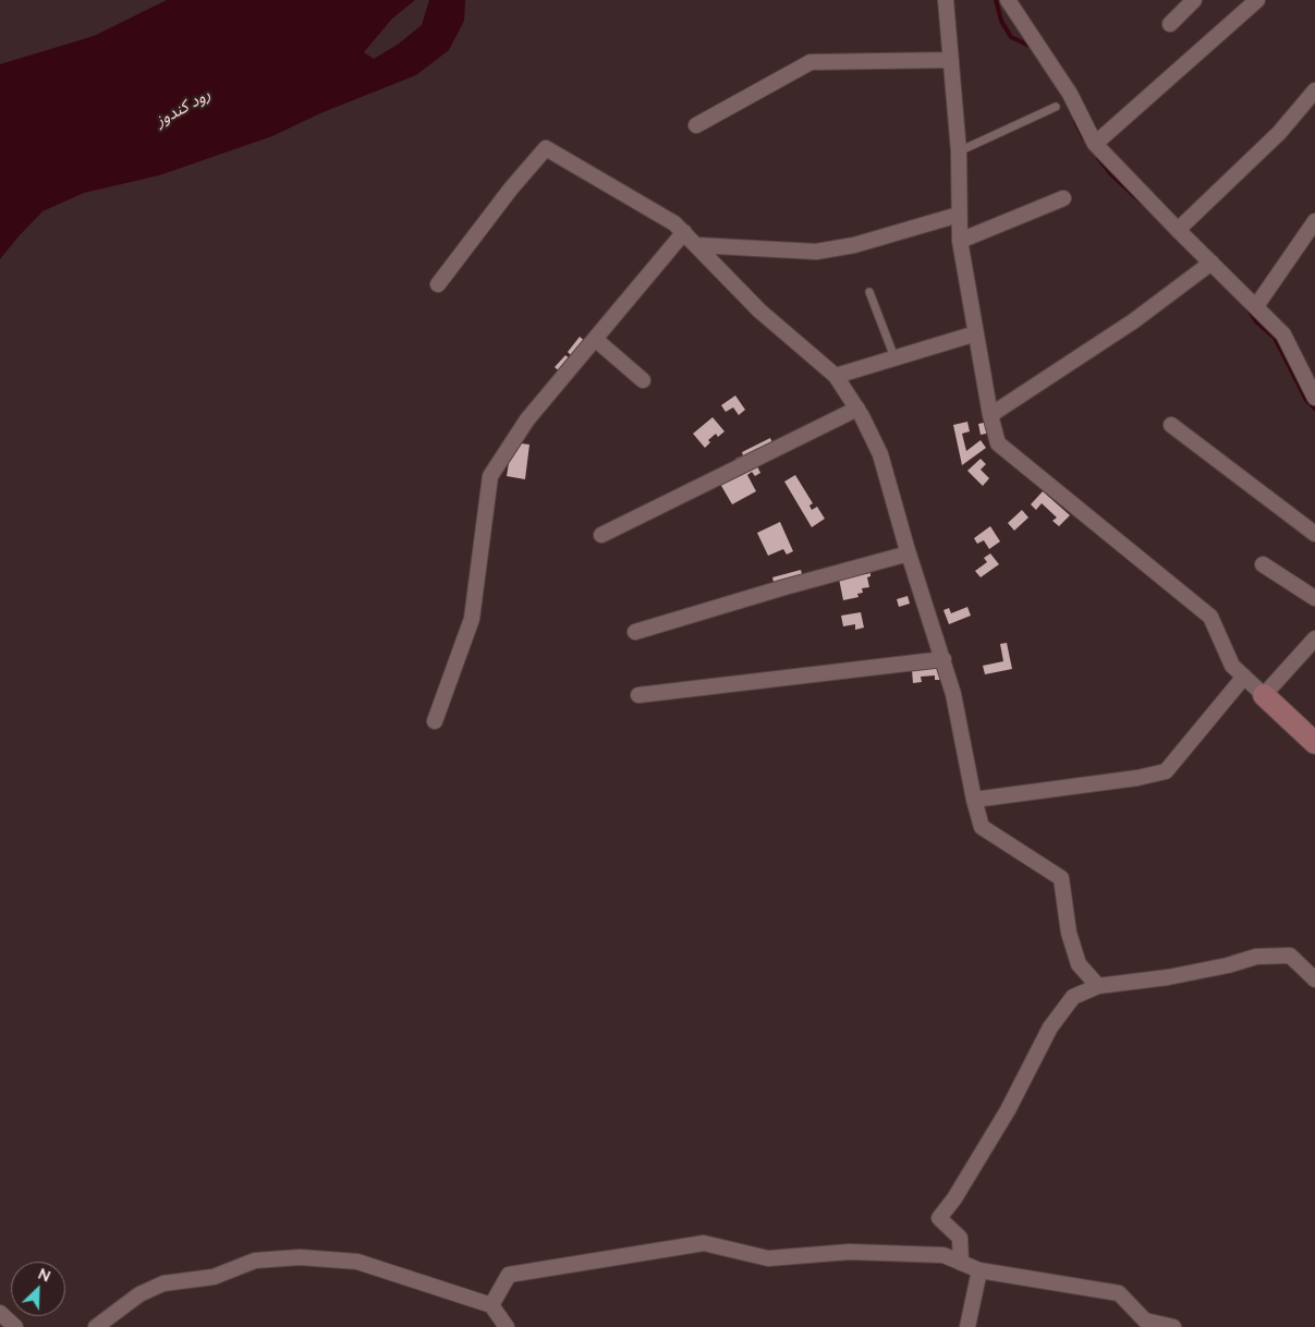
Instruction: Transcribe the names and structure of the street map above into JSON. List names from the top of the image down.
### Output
{
  "water": ["رود کندوز"],
  "north": "top right"
}
